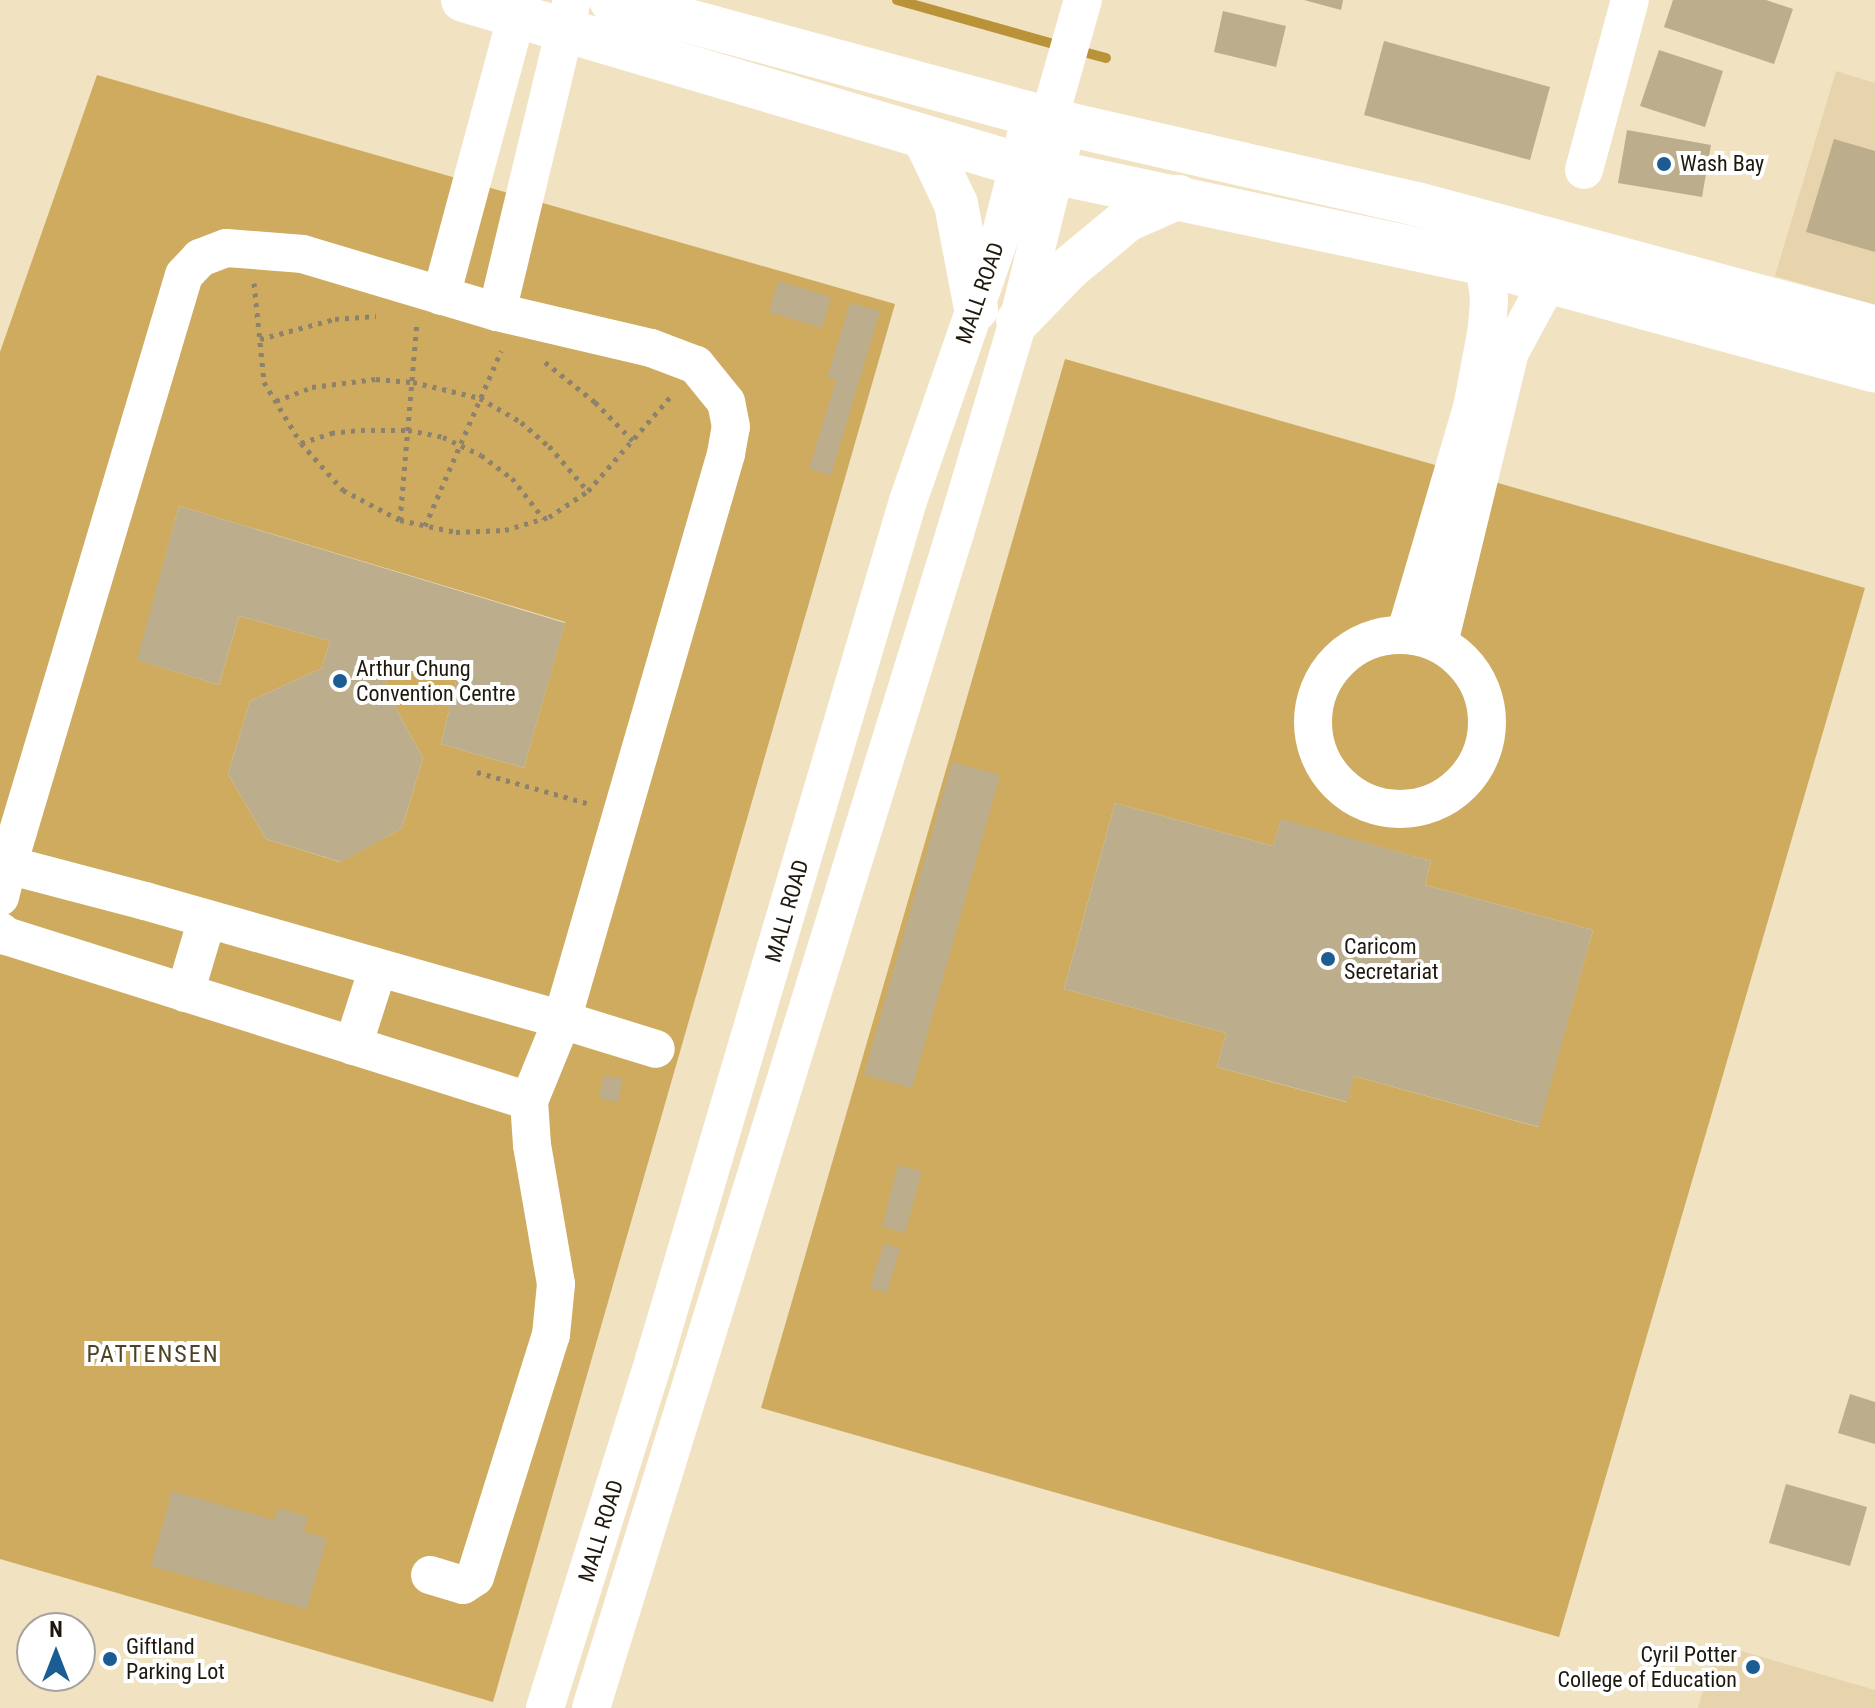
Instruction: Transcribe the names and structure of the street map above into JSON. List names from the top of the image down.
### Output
{
  "streets": {
    "street": ["MALL ROAD"]
  },
  "districts": ["PATTENSEN"],
  "places": [
    "Wash Bay",
    "Arthur Chung Convention Centre",
    "Caricom Secretariat",
    "Giftland Parking Lot",
    "Cyril Potter College of Education"
  ],
  "north": "top"
}
